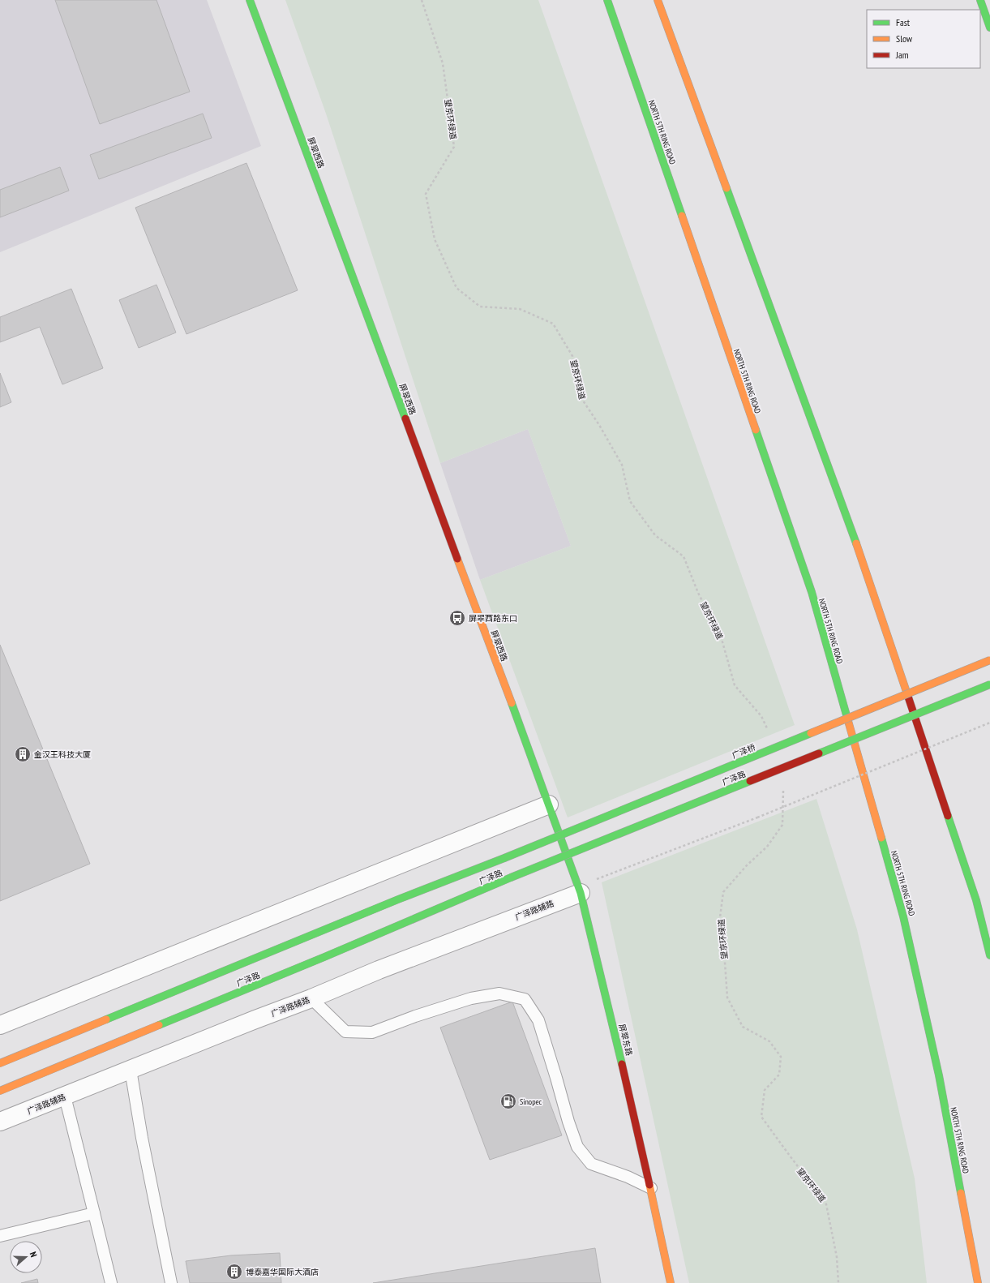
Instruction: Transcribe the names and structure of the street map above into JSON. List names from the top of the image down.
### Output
{
  "streets": {
    "main road": [
      "NORTH 5TH RING ROAD",
      "屏翠西路",
      "广泽桥",
      "广泽路",
      "屏翠东路"
    ],
    "street": ["广泽路辅路"],
    "path": ["望京环绿道"]
  },
  "crossings": [
    ["屏翠西路", "屏翠东路"],
    ["广泽桥", "广泽路"],
    ["广泽路辅路", "屏翠东路"]
  ],
  "places": {
    "bus stop": ["屏翠西路东口"],
    "building": ["金汉王科技大厦", "博泰嘉华国际大酒店"],
    "fuel station": ["Sinopec"]
  },
  "legend": ["Fast", "Slow", "Jam"],
  "north": "right"
}
